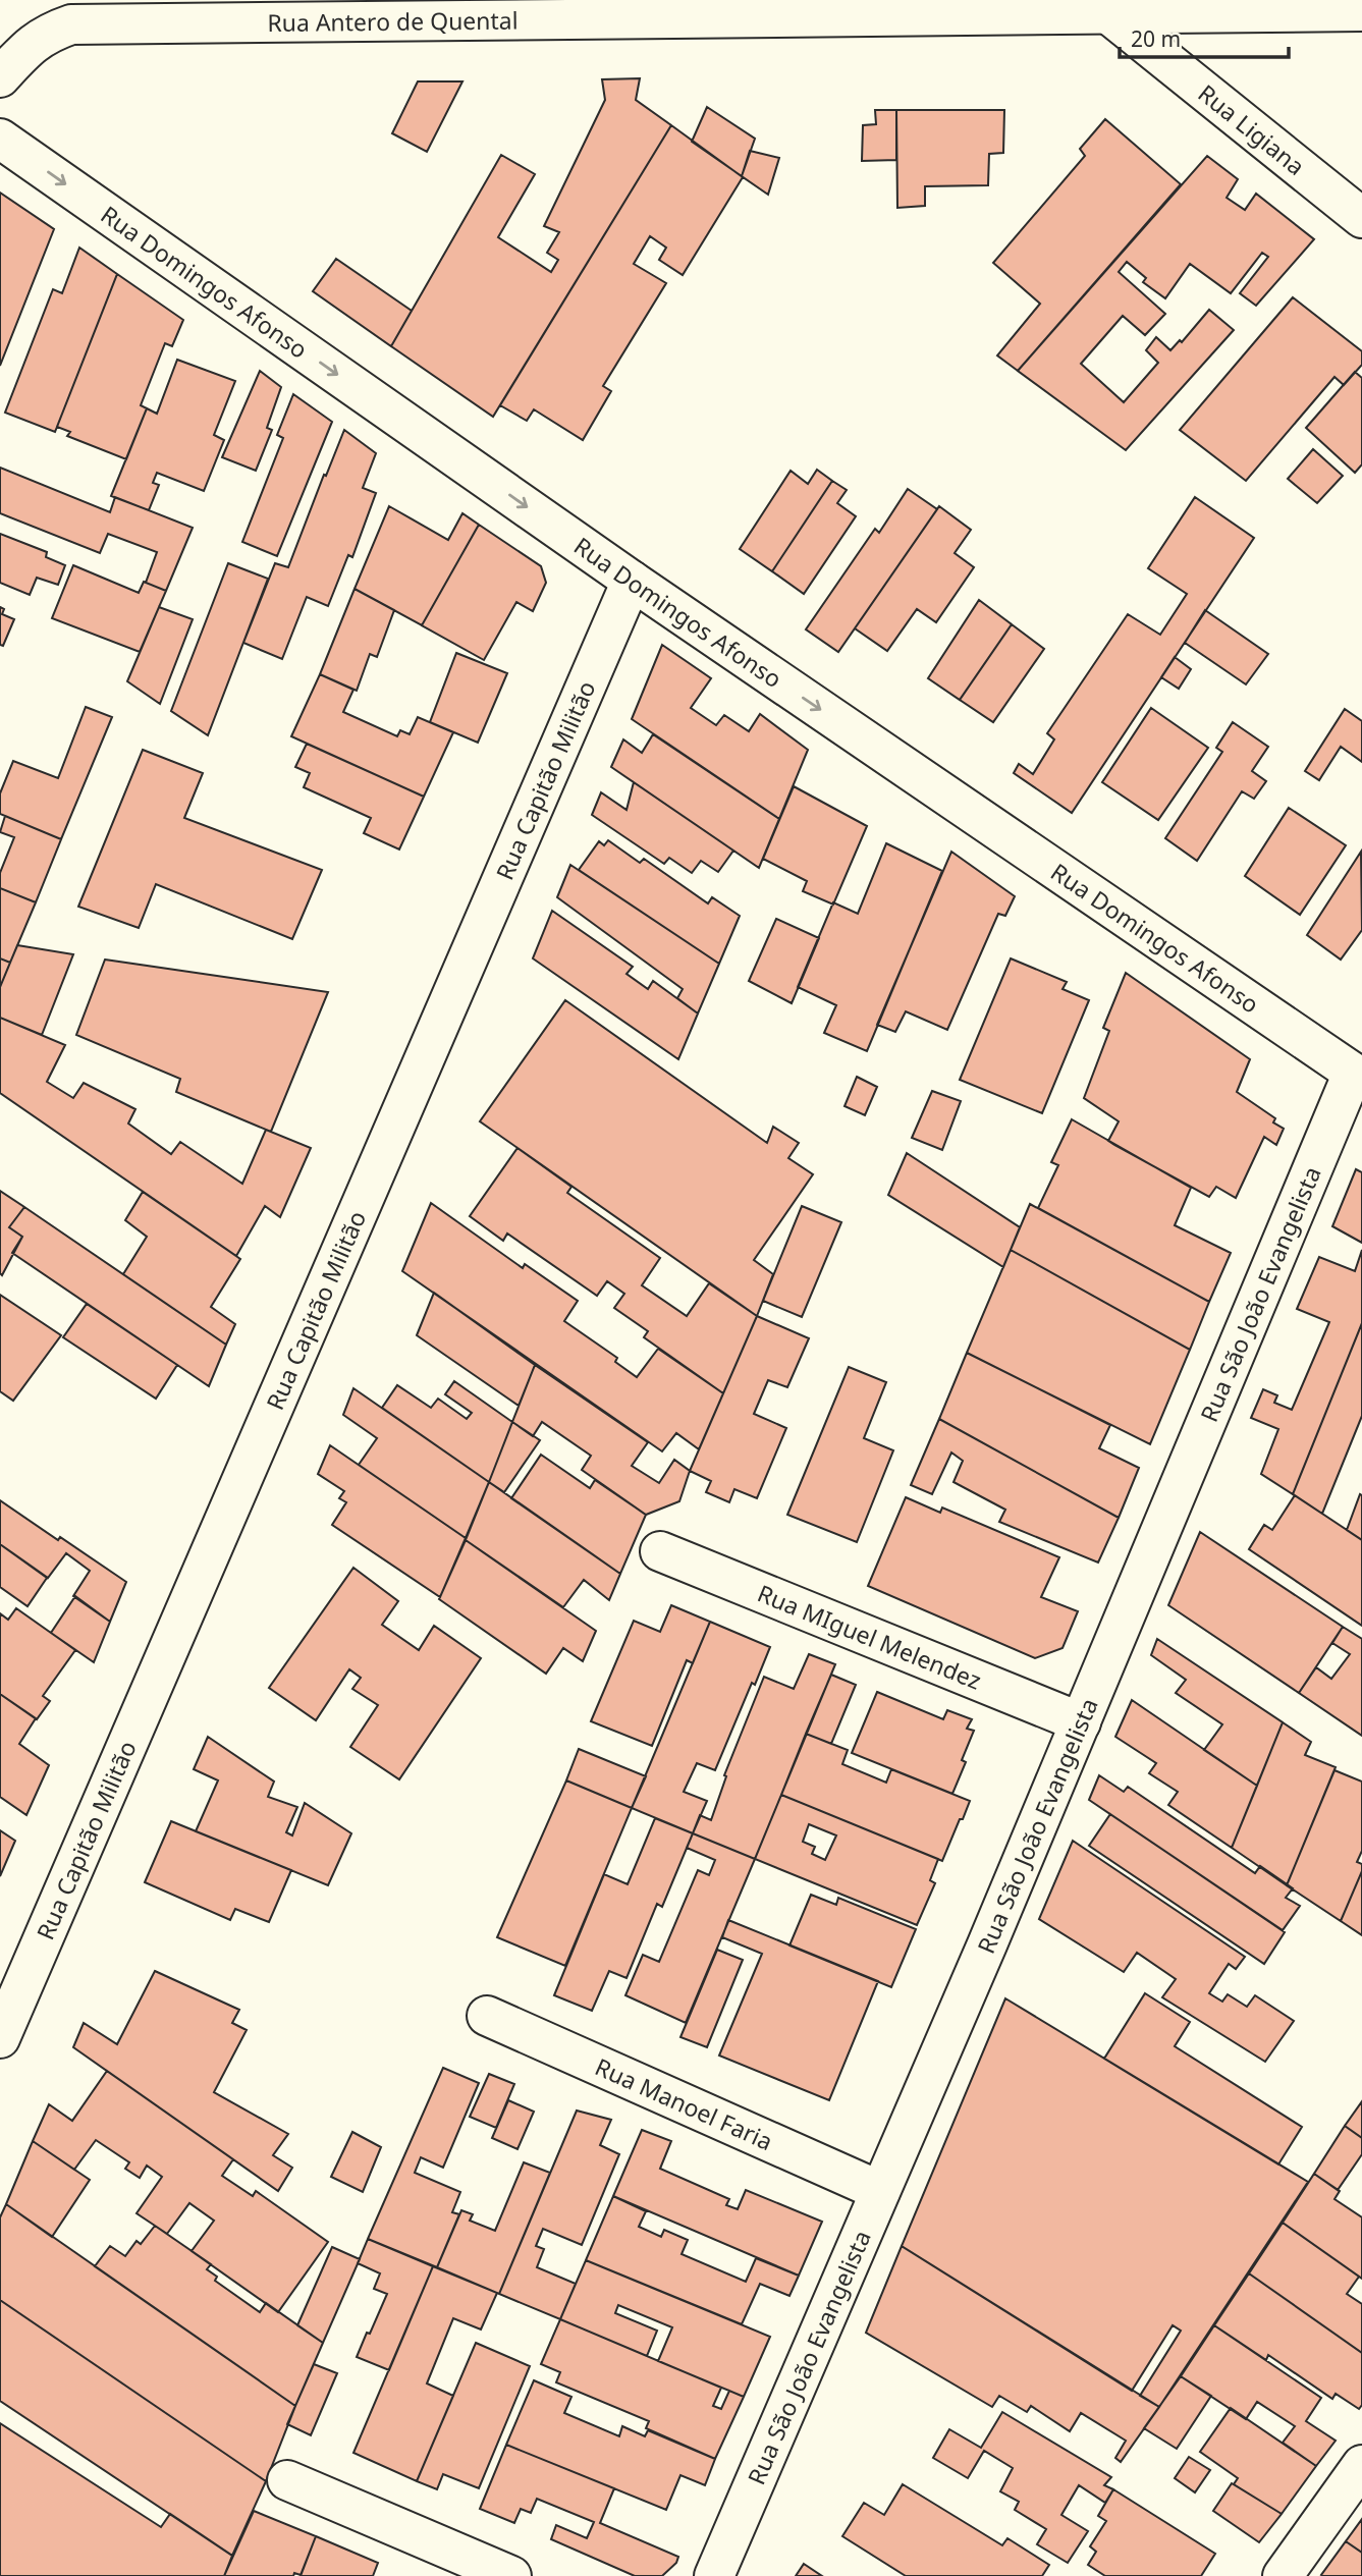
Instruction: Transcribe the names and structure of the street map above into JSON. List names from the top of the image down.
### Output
{
  "streets": {
    "street": [
      "Rua Antero de Quental",
      "Rua Ligiana",
      "Rua Domingos Afonso",
      "Rua Capitão Militão",
      "Rua São João Evangelista",
      "Rua MIguel Melendez",
      "Rua Manoel Faria"
    ]
  },
  "crossings": [
    ["Rua Antero de Quental", "Rua Ligiana"],
    ["Rua Domingos Afonso", "Rua Capitão Militão"],
    ["Rua Domingos Afonso", "Rua São João Evangelista"],
    ["Rua São João Evangelista", "Rua MIguel Melendez"],
    ["Rua São João Evangelista", "Rua Manoel Faria"]
  ],
  "one_way": ["Rua Domingos Afonso"],
  "scale_bar": "20 m"
}
